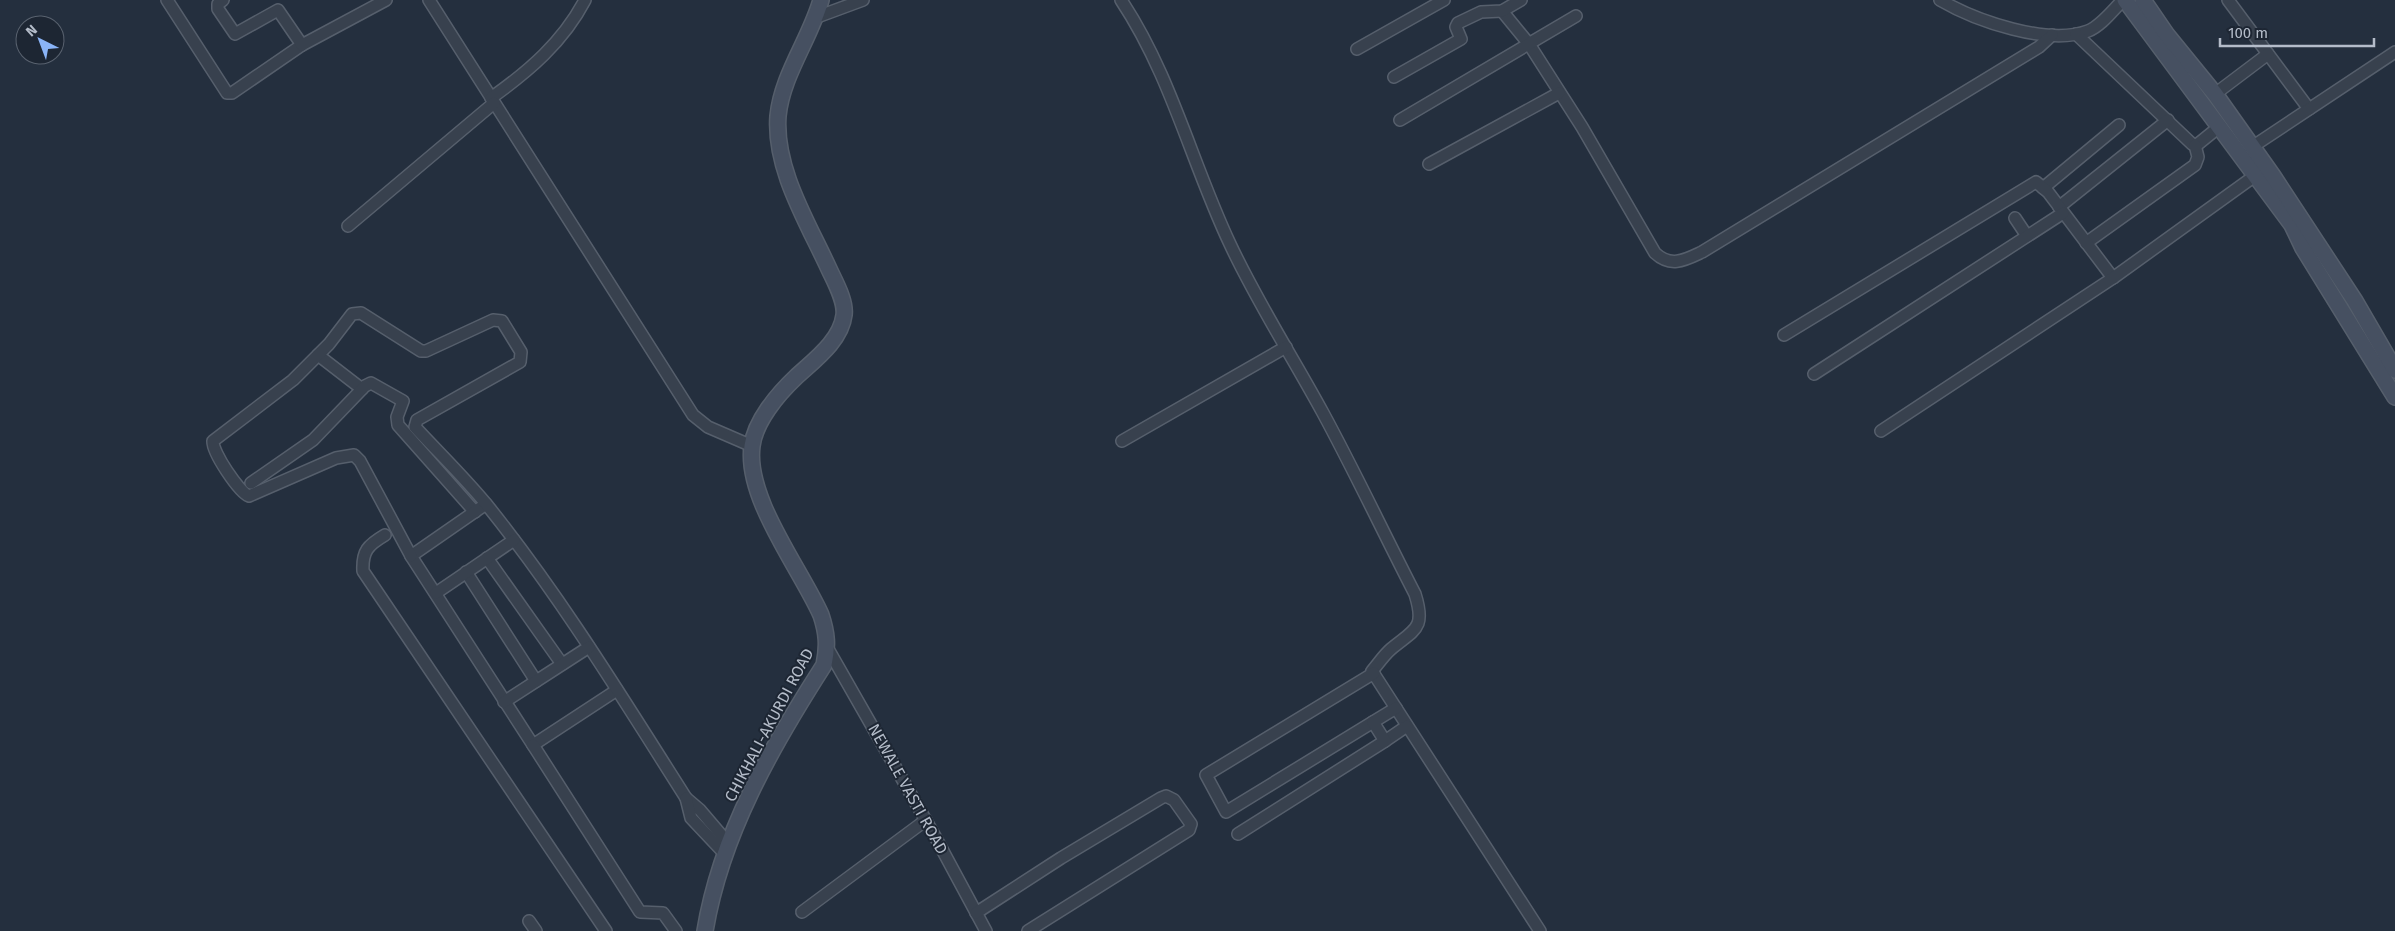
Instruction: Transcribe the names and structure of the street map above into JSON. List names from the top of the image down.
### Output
{
  "streets": {
    "main road": ["CHIKHALI-AKURDI ROAD"],
    "street": ["NEWALE VASTI ROAD"]
  },
  "crossings": [
    ["CHIKHALI-AKURDI ROAD", "NEWALE VASTI ROAD"]
  ],
  "scale_bar": "100 m",
  "north": "top left"
}
